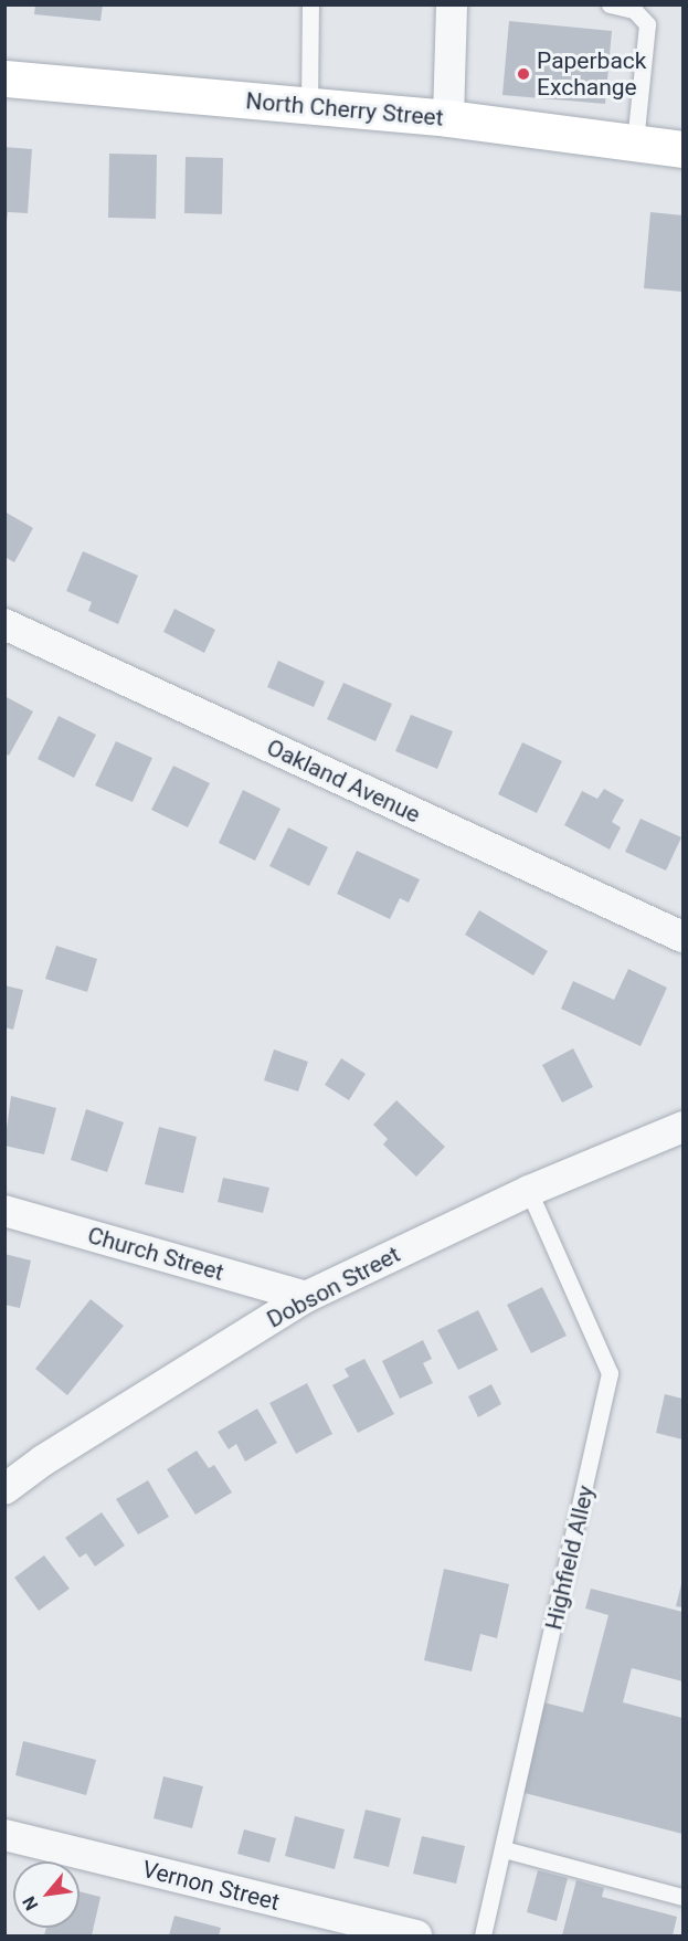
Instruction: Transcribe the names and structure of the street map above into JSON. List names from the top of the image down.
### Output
{
  "streets": {
    "main road": ["North Cherry Street"],
    "street": [
      "Oakland Avenue",
      "Church Street",
      "Dobson Street",
      "Vernon Street"
    ],
    "lane": ["Highfield Alley"]
  },
  "crossings": [
    ["Church Street", "Dobson Street"],
    ["Dobson Street", "Highfield Alley"]
  ],
  "places": ["Paperback Exchange"],
  "north": "bottom left"
}
